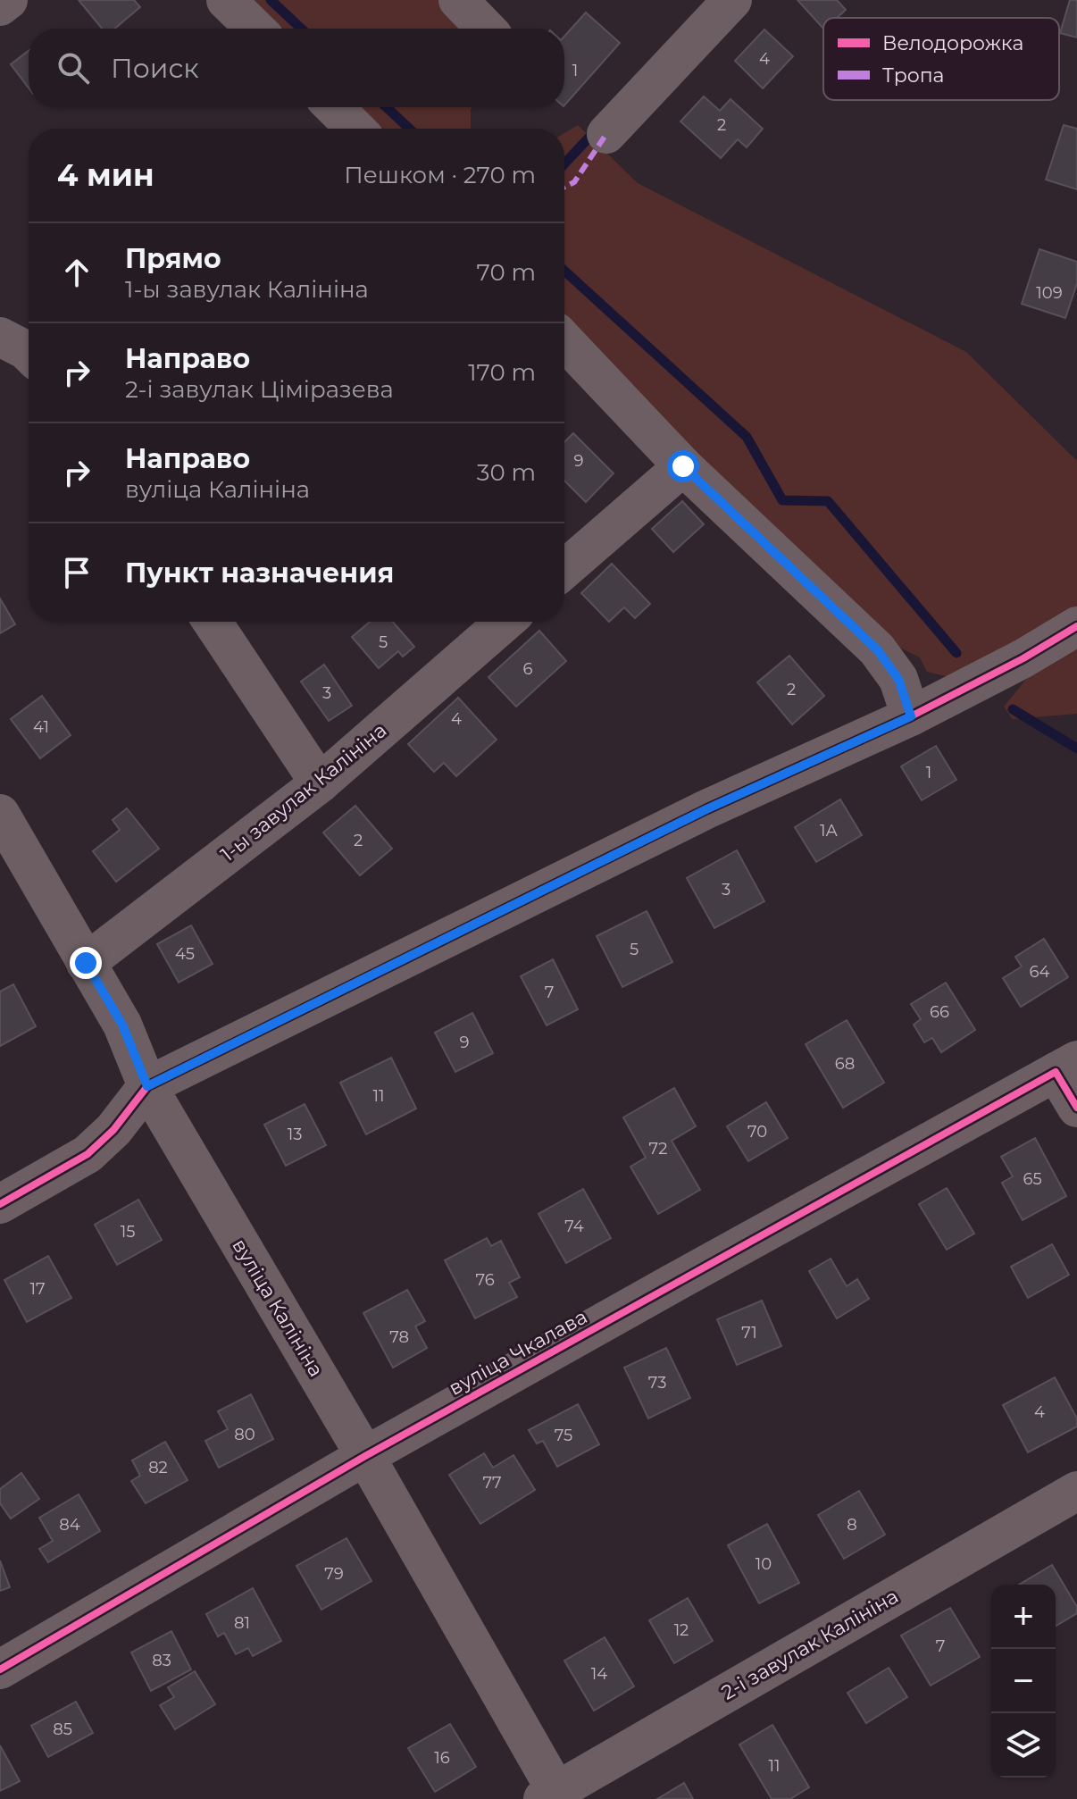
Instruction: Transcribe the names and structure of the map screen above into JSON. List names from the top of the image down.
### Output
{
  "streets": {
    "street": [
      "1-ы завулак Калініна",
      "вуліца Калініна",
      "вуліца Чкалава",
      "2-і завулак Калініна"
    ]
  },
  "crossings": [
    ["1-ы завулак Калініна", "вуліца Калініна"],
    ["вуліца Калініна", "вуліца Чкалава"],
    ["вуліца Калініна", "2-і завулак Калініна"]
  ],
  "house_numbers": [
    "4",
    "1",
    "2",
    "109",
    "9",
    "5",
    "6",
    "2",
    "3",
    "4",
    "41",
    "1",
    "1А",
    "2",
    "3",
    "5",
    "45",
    "64",
    "7",
    "66",
    "9",
    "68",
    "11",
    "70",
    "13",
    "72",
    "65",
    "74",
    "15",
    "76",
    "17",
    "71",
    "78",
    "73",
    "4",
    "80",
    "75",
    "82",
    "77",
    "84",
    "8",
    "10",
    "79",
    "81",
    "12",
    "7",
    "83",
    "14",
    "85",
    "16",
    "11"
  ],
  "legend": ["Велодорожка", "Тропа"],
  "page": {
    "search": "Поиск",
    "heading": ["4 мин", "Пешком · 270 m"],
    "list": [
      ["Прямо", "1-ы завулак Калініна", "70 m"],
      ["Направо", "2-і завулак Ціміразева", "170 m"],
      ["Направо", "вуліца Калініна", "30 m"],
      "Пункт назначения"
    ],
    "map_buttons": ["+", "−"]
  }
}
